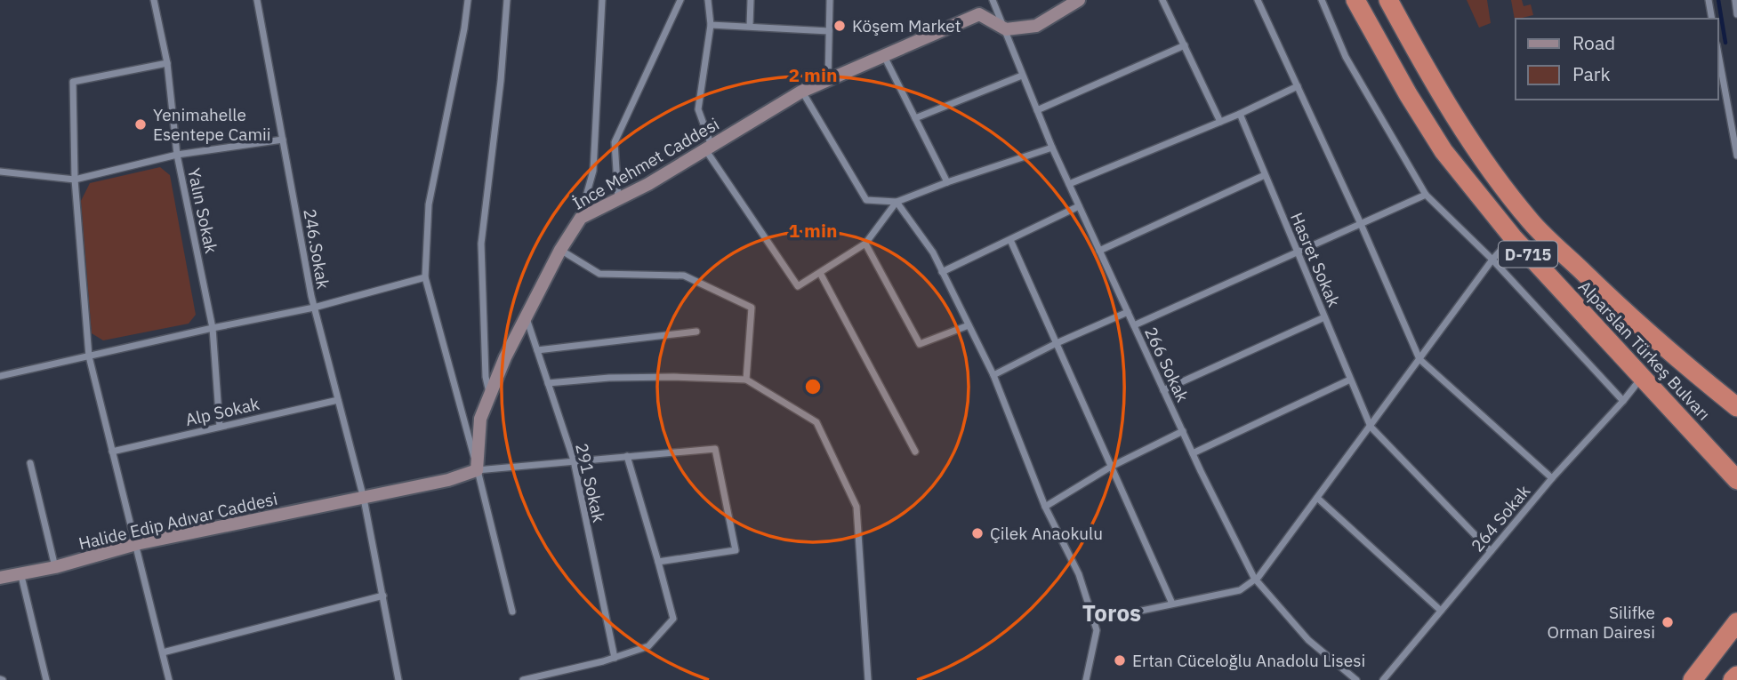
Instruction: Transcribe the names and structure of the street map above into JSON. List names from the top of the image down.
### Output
{
  "streets": {
    "highway": ["D-715", "Alparslan Türkeş Bulvarı"],
    "street": [
      "İnce Mehmet Caddesi",
      "Yalın Sokak",
      "246.Sokak",
      "Hasret Sokak",
      "266 Sokak",
      "Alp Sokak",
      "291 Sokak",
      "264 Sokak",
      "Halide Edip Adıvar Caddesi"
    ]
  },
  "crossings": [
    ["İnce Mehmet Caddesi", "266 Sokak"],
    ["İnce Mehmet Caddesi", "291 Sokak"],
    ["Yalın Sokak", "Alp Sokak"],
    ["246.Sokak", "Alp Sokak"],
    ["246.Sokak", "Halide Edip Adıvar Caddesi"],
    ["Hasret Sokak", "264 Sokak"],
    ["Alparslan Türkeş Bulvarı", "264 Sokak"]
  ],
  "districts": ["Toros"],
  "places": [
    "Köşem Market",
    "Yenimahelle Esentepe Camii",
    "Çilek Anaokulu",
    "Silifke Orman Dairesi",
    "Ertan Cüceloğlu Anadolu Lisesi"
  ],
  "legend": ["Road", "Park"],
  "rings": ["2 min", "1 min"]
}
